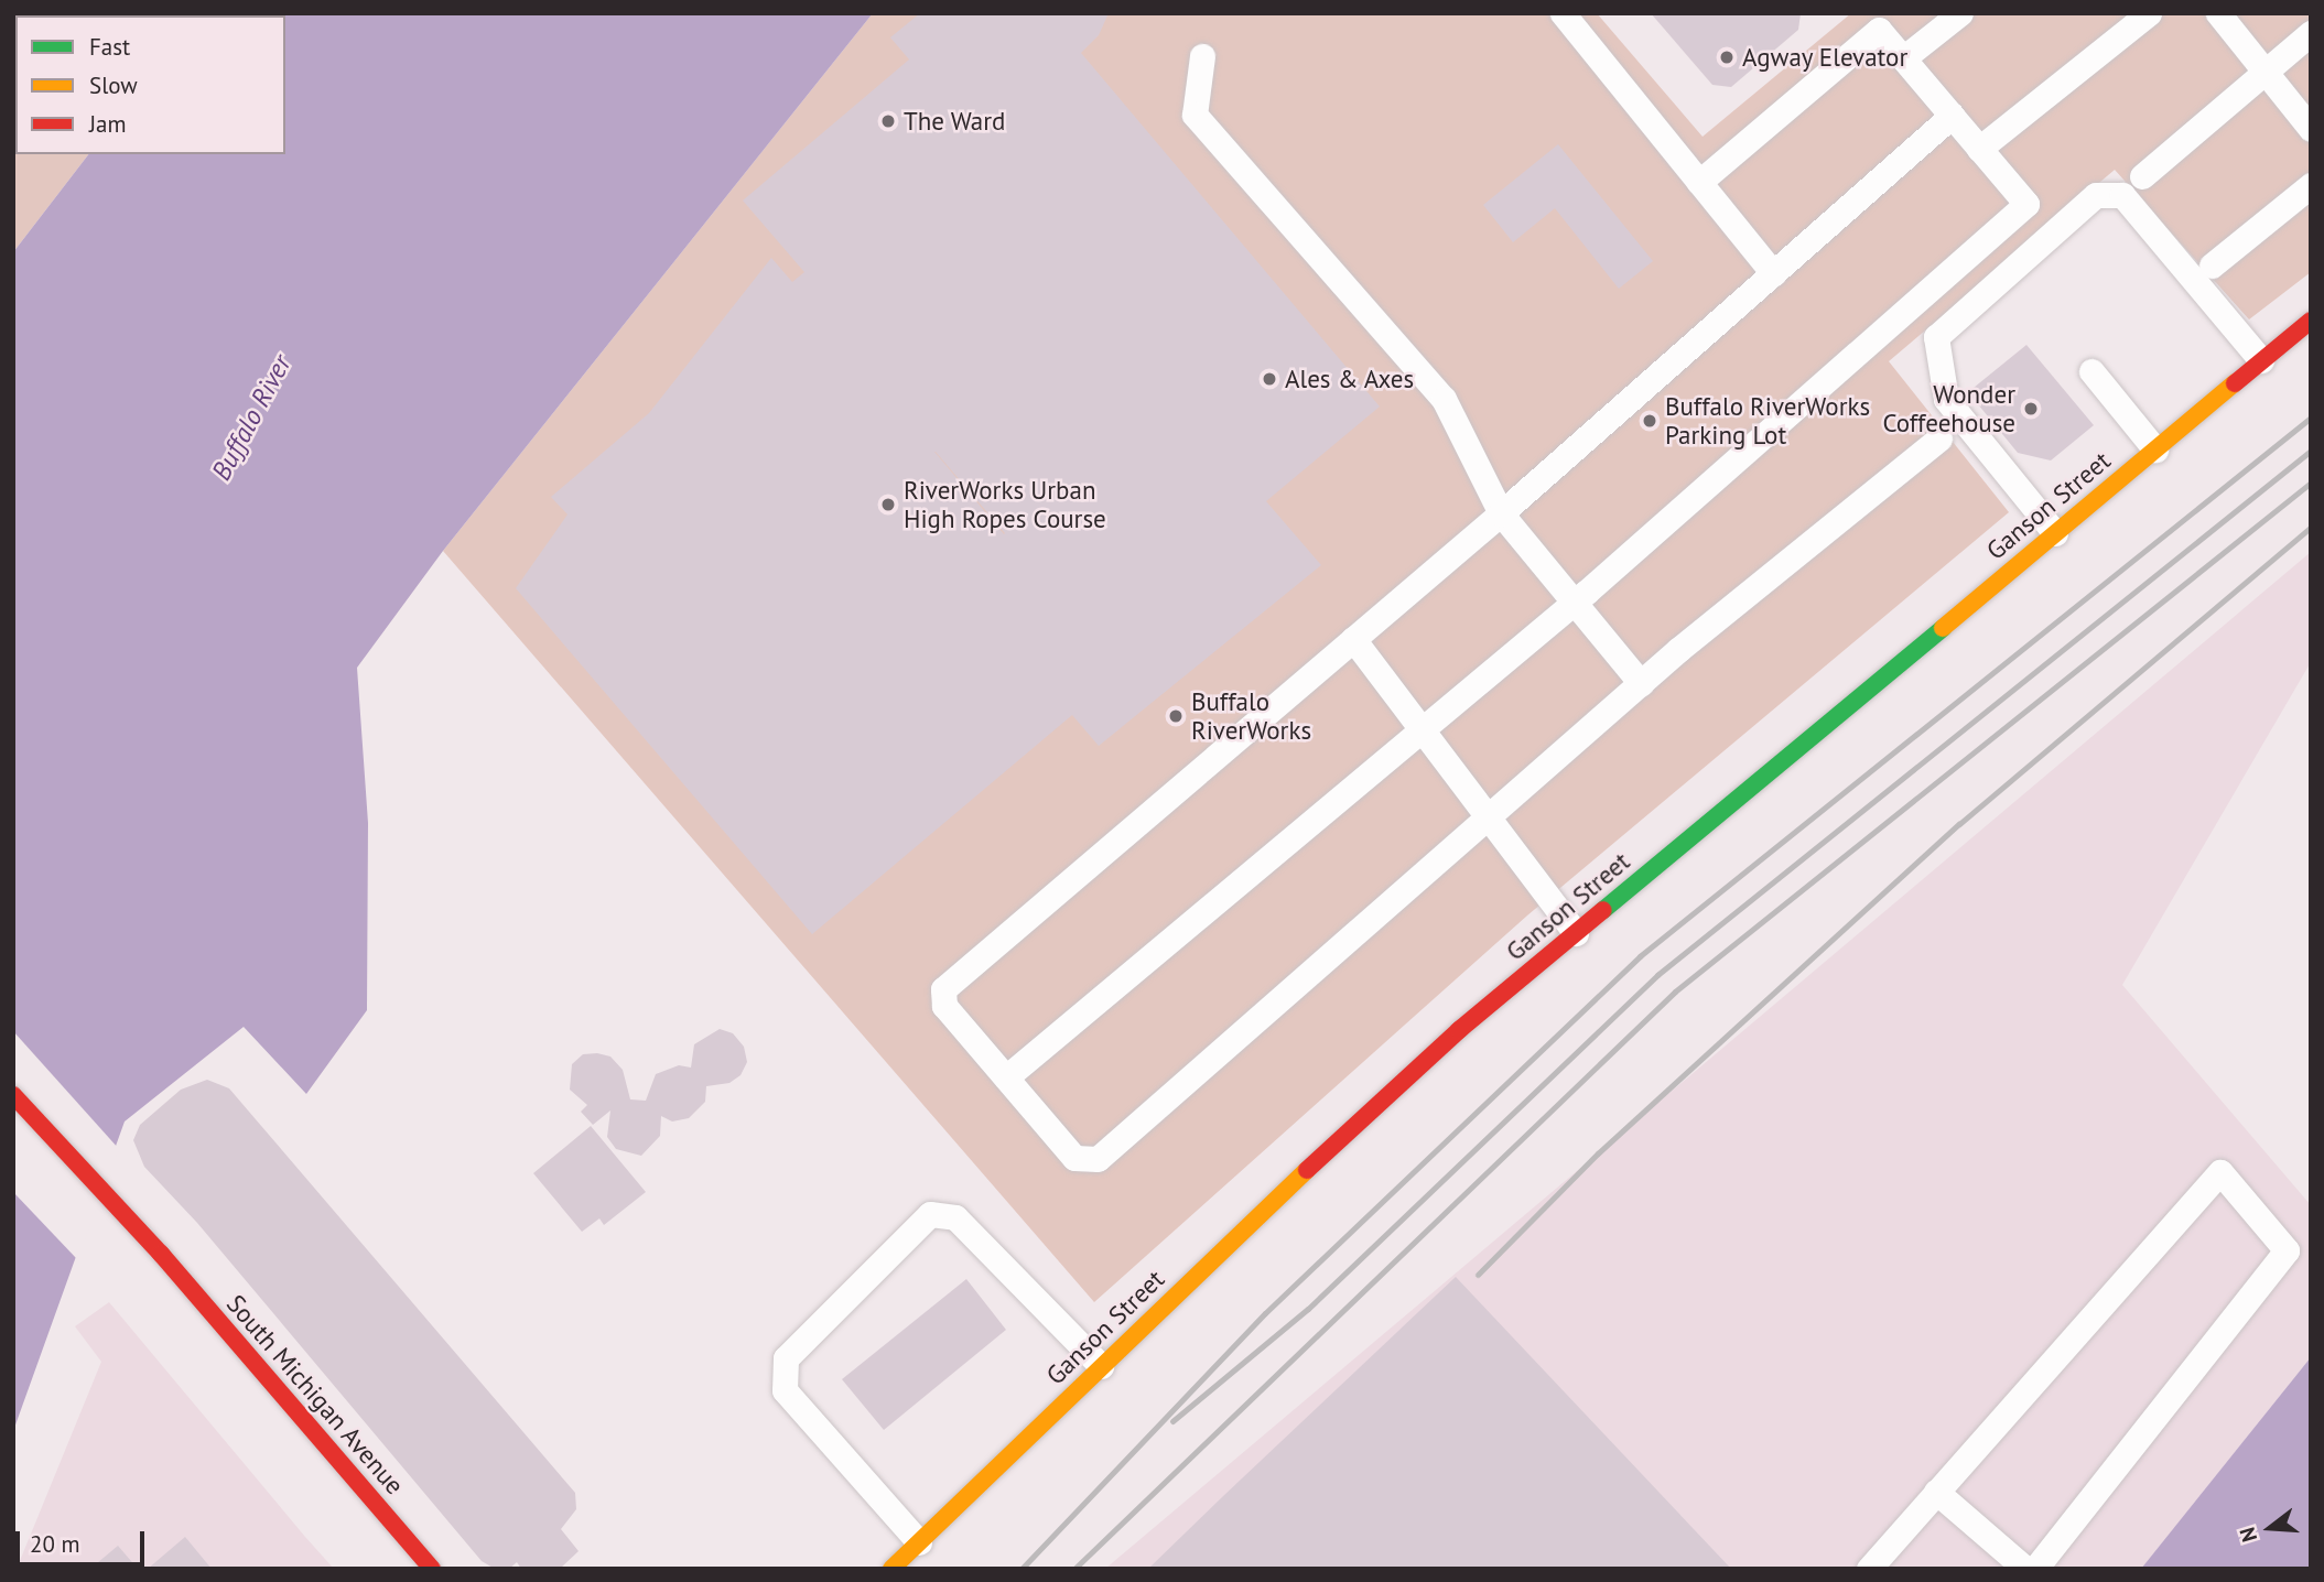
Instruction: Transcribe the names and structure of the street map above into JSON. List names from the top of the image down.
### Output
{
  "streets": {
    "street": ["Ganson Street", "South Michigan Avenue"]
  },
  "water": ["Buffalo River"],
  "places": [
    "Agway Elevator",
    "The Ward",
    "Ales & Axes",
    "Wonder Coffeehouse",
    "Buffalo RiverWorks Parking Lot",
    "RiverWorks Urban High Ropes Course",
    "Buffalo RiverWorks"
  ],
  "legend": ["Fast", "Slow", "Jam"],
  "scale_bar": "20 m",
  "north": "left"
}
